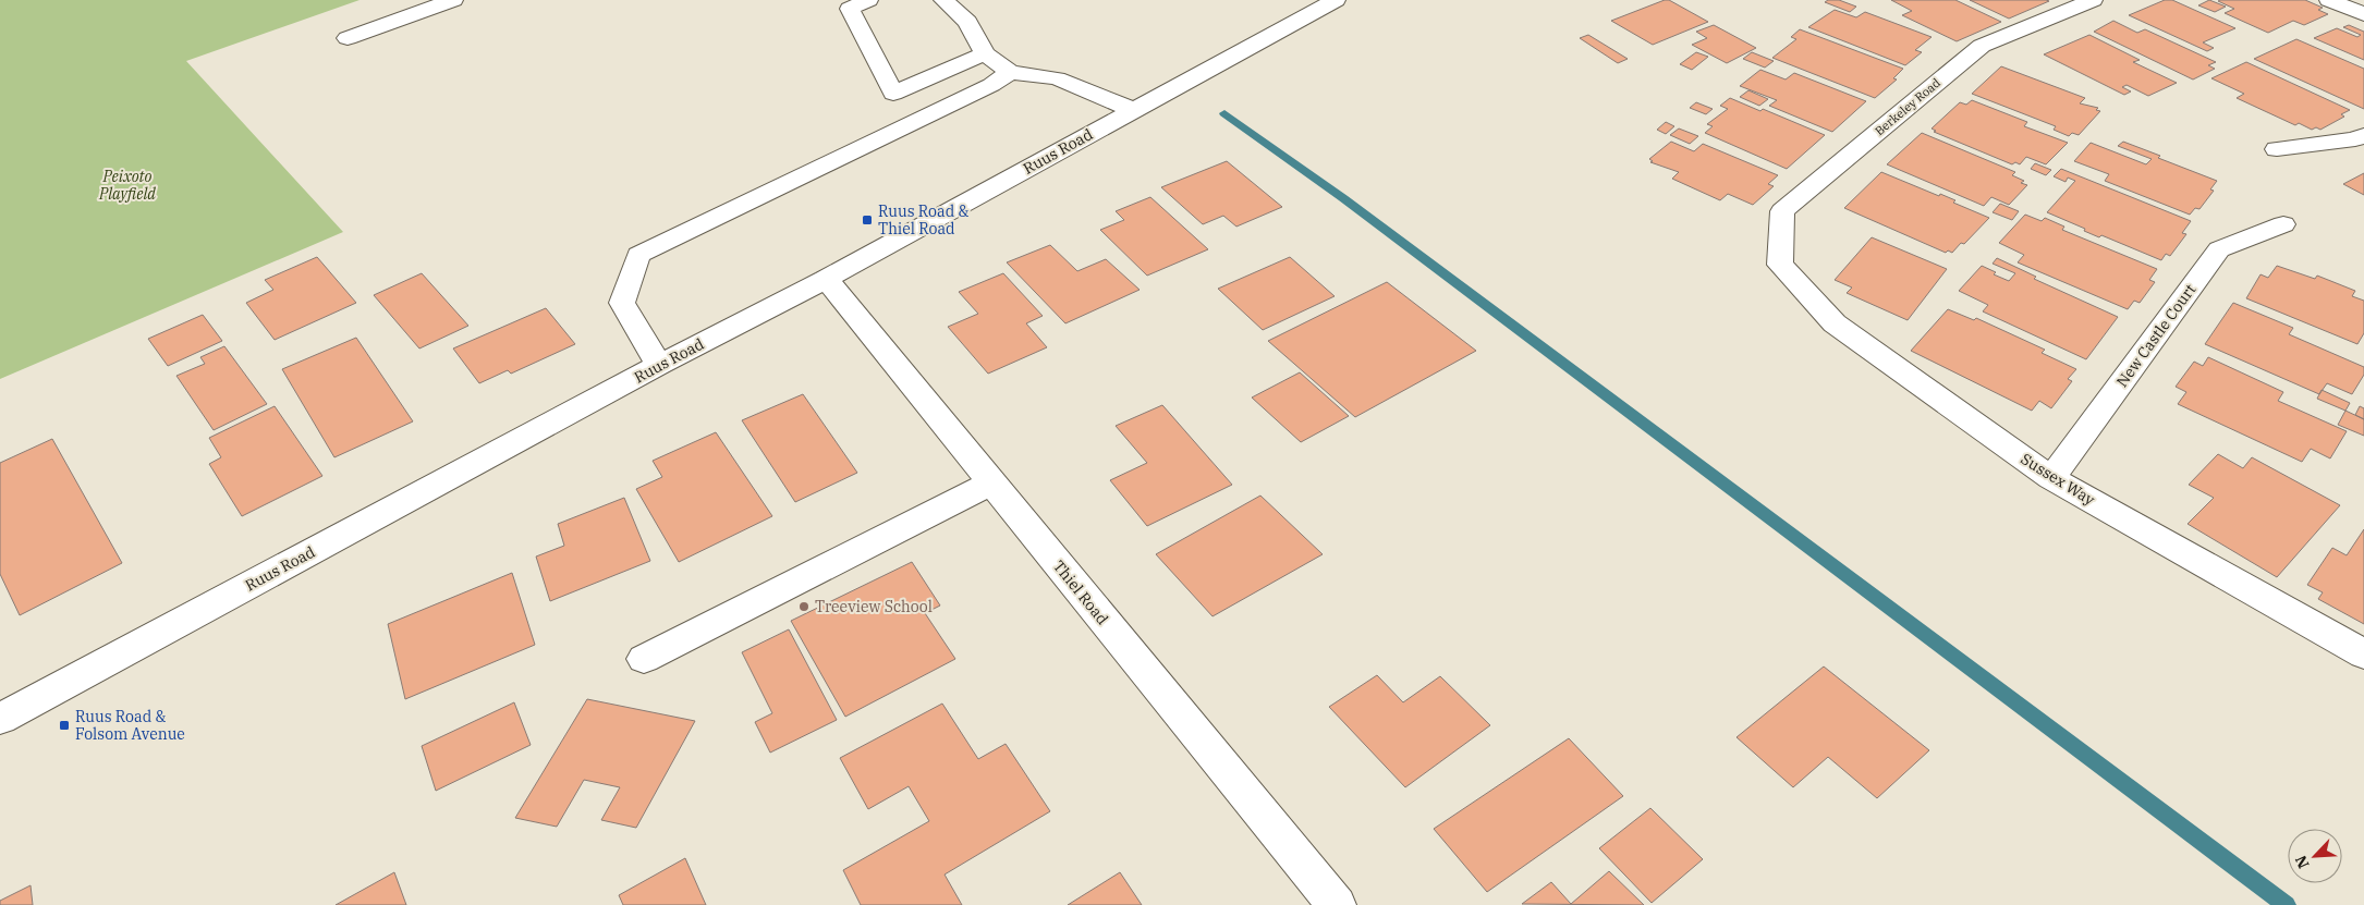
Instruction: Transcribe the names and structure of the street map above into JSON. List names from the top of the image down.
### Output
{
  "streets": {
    "street": [
      "Berkeley Road",
      "Ruus Road",
      "New Castle Court",
      "Sussex Way",
      "Thiel Road"
    ]
  },
  "crossings": [
    ["Berkeley Road", "Sussex Way"],
    ["Ruus Road", "Thiel Road"],
    ["New Castle Court", "Sussex Way"]
  ],
  "parks": ["Peixoto Playfield"],
  "places": {
    "transit": ["Ruus Road & Thiel Road", "Ruus Road & Folsom Avenue"],
    "other": ["Treeview School"]
  },
  "north": "bottom left"
}
